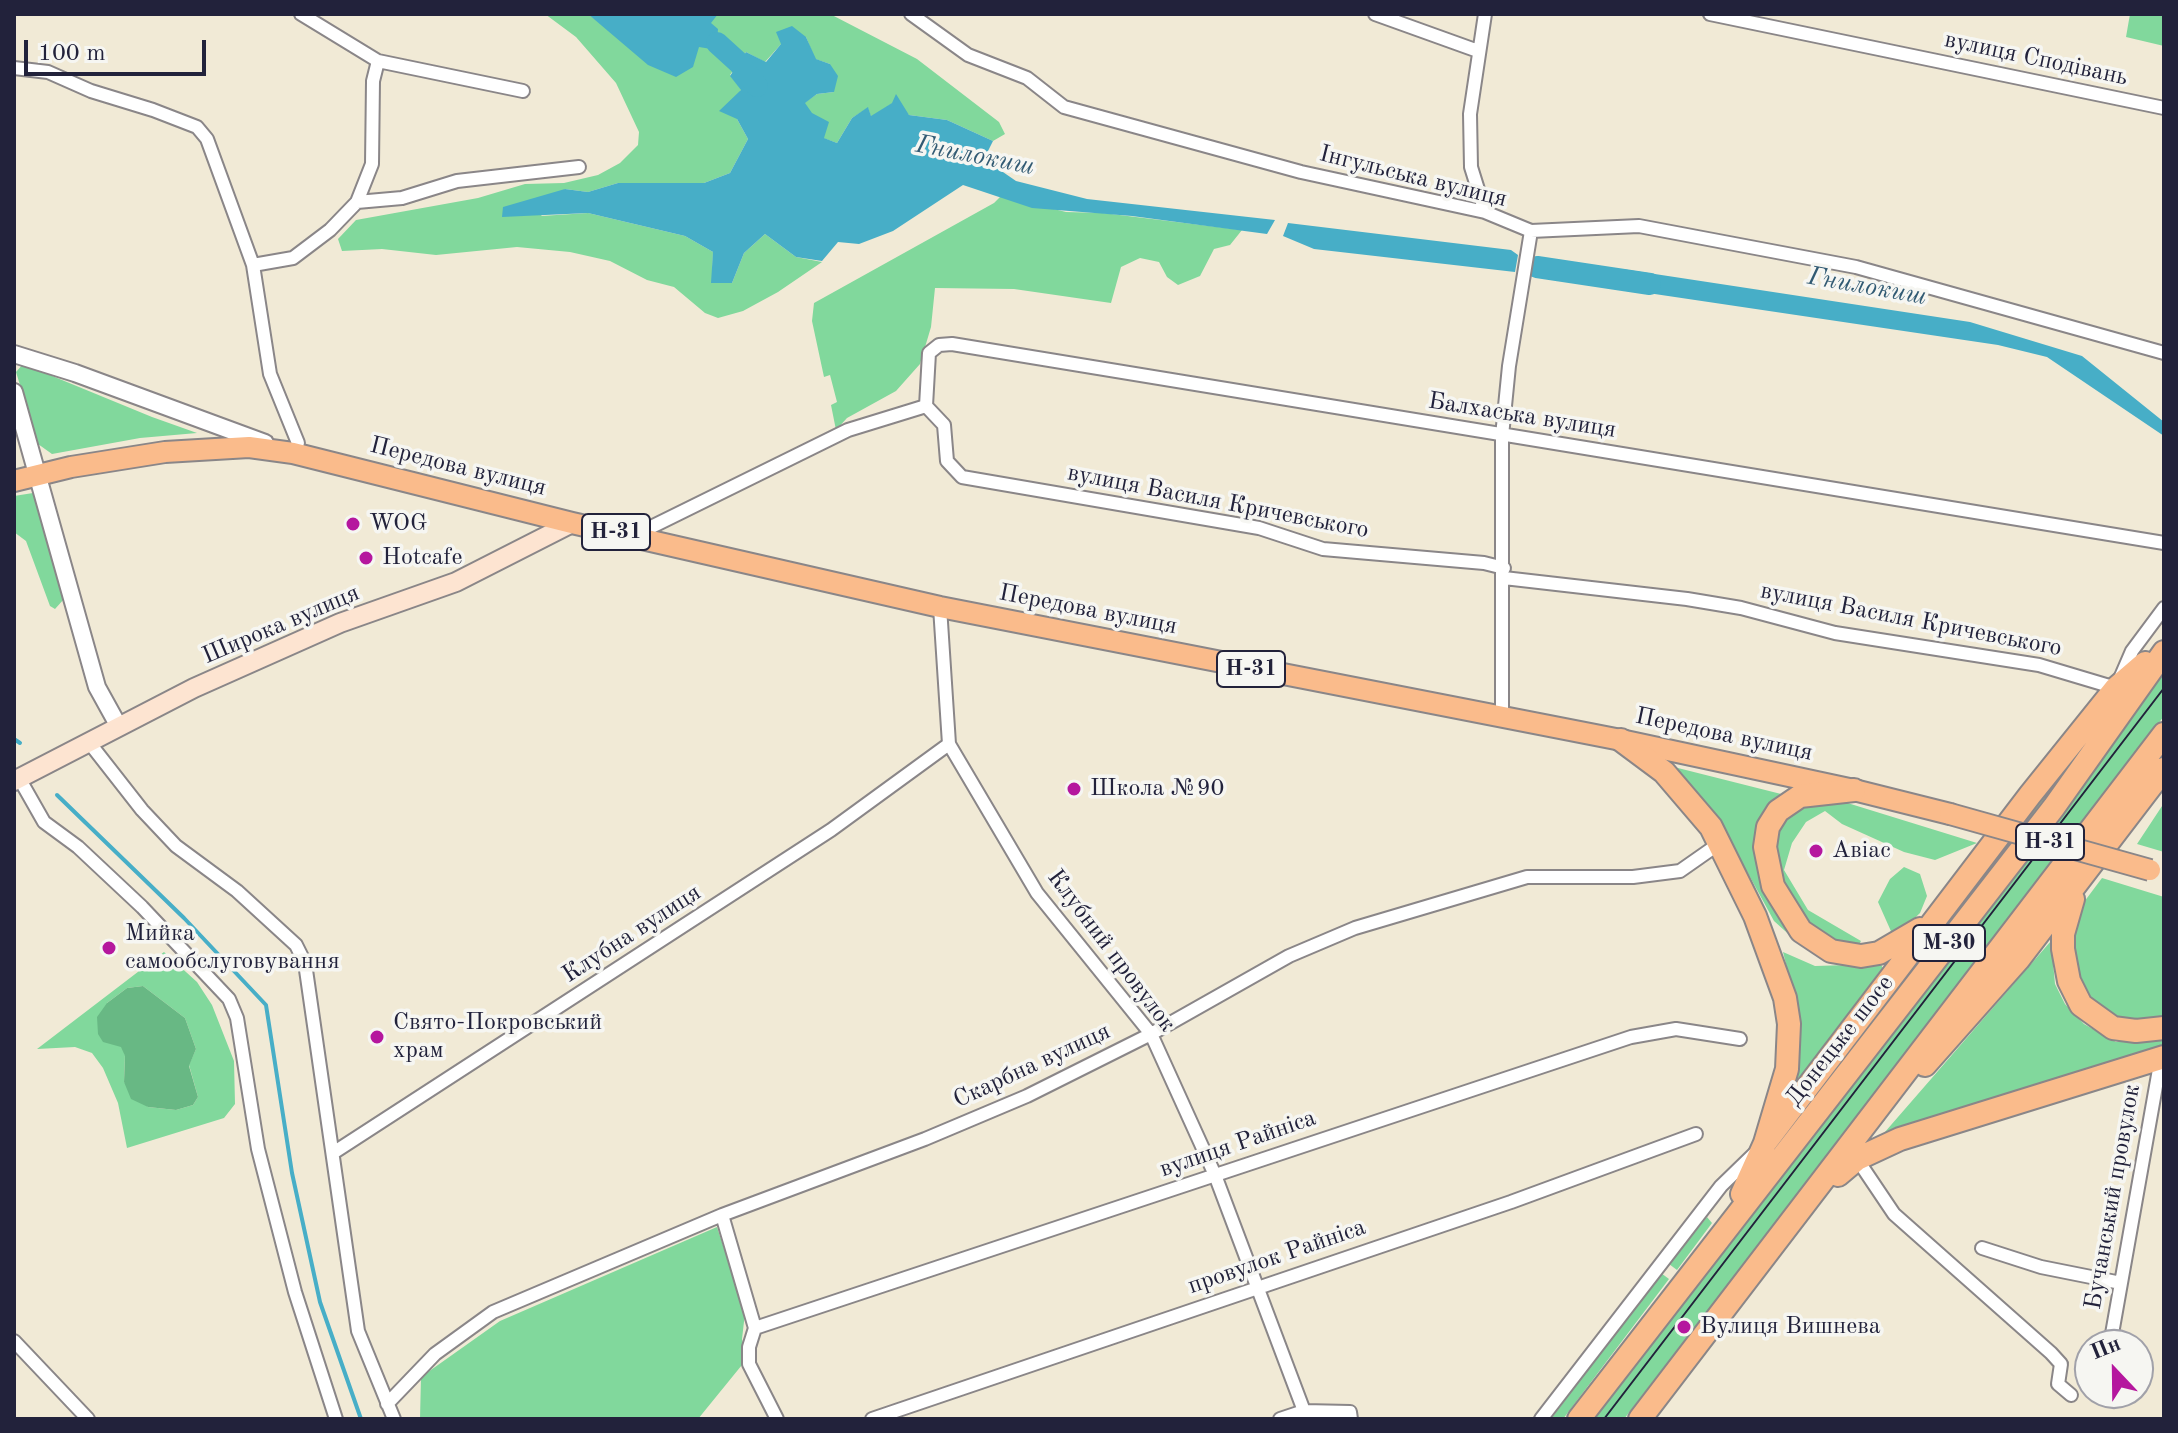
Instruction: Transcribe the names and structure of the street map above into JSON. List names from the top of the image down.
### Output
{
  "streets": {
    "highway": ["М-30", "Донецьке шосе"],
    "main road": ["Передова вулиця", "Н-31", "Широка вулиця"],
    "street": [
      "вулиця Сподівань",
      "Інгульська вулиця",
      "Балхаська вулиця",
      "вулиця Василя Кричевського",
      "Клубна вулиця",
      "Клубний провулок",
      "Скарбна вулиця",
      "вулиця Райніса",
      "Бучанський провулок",
      "провулок Райніса"
    ]
  },
  "crossings": [
    ["Балхаська вулиця", "вулиця Василя Кричевського"],
    ["Передова вулиця", "Н-31"],
    ["Передова вулиця", "Широка вулиця"],
    ["Передова вулиця", "Клубний провулок"],
    ["Клубна вулиця", "Клубний провулок"],
    ["Клубний провулок", "Скарбна вулиця"],
    ["Клубний провулок", "вулиця Райніса"],
    ["Клубний провулок", "провулок Райніса"]
  ],
  "water": ["Гнилокиш"],
  "places": [
    "WOG",
    "Hotcafe",
    "Школа №90",
    "Авіас",
    "Мийка самообслуговування",
    "Свято-Покровський храм",
    "Вулиця Вишнева"
  ],
  "scale_bar": "100 m",
  "north": "top"
}
